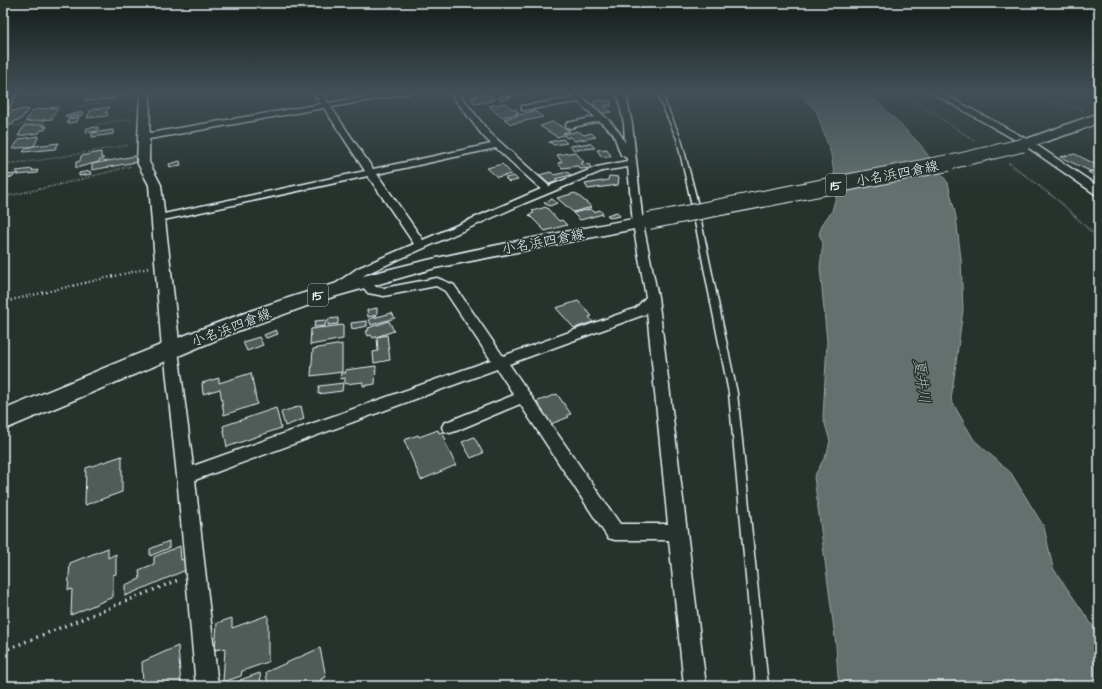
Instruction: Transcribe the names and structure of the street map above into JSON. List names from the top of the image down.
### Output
{
  "streets": {
    "main road": ["小名浜四倉線", "15"]
  },
  "water": ["夏井川"]
}
